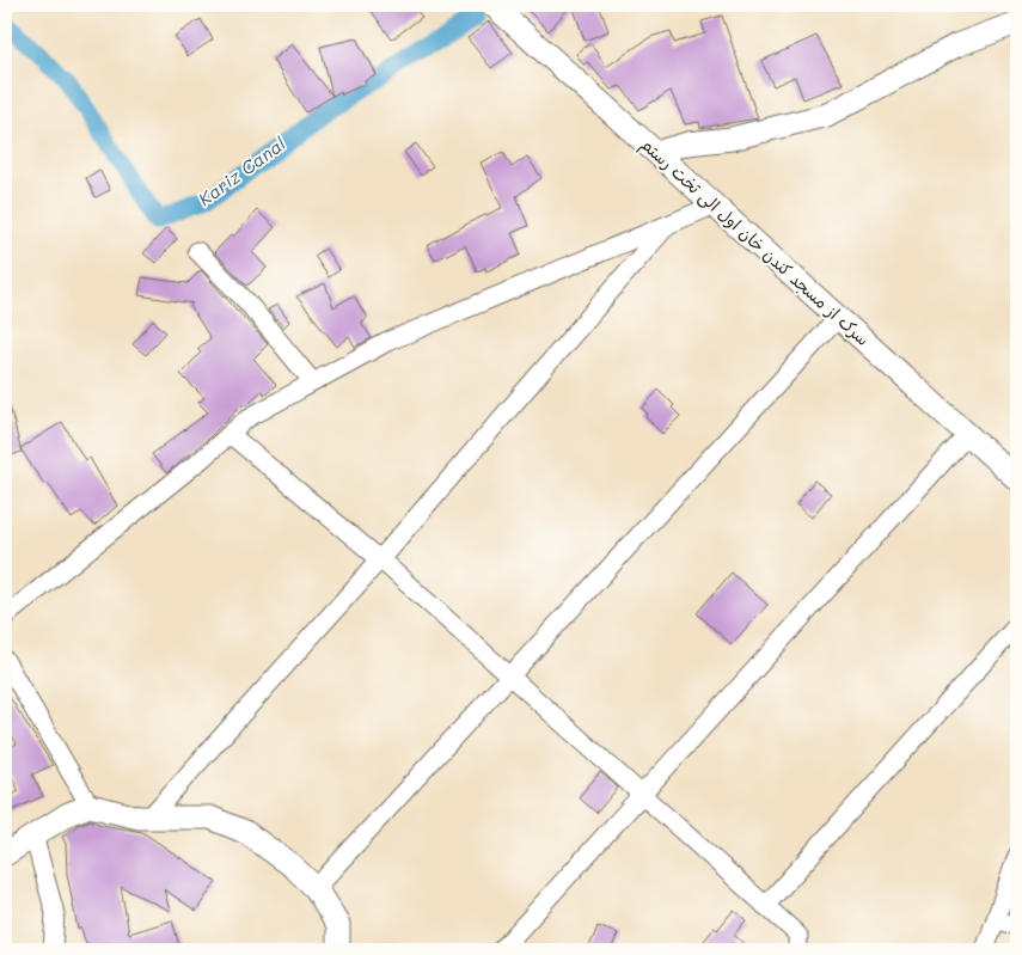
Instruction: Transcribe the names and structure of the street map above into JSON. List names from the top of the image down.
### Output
{
  "streets": {
    "street": ["سرک از مسجد کندن خان اول الی تخت رستم"]
  },
  "water": ["Kariz Canal"]
}
